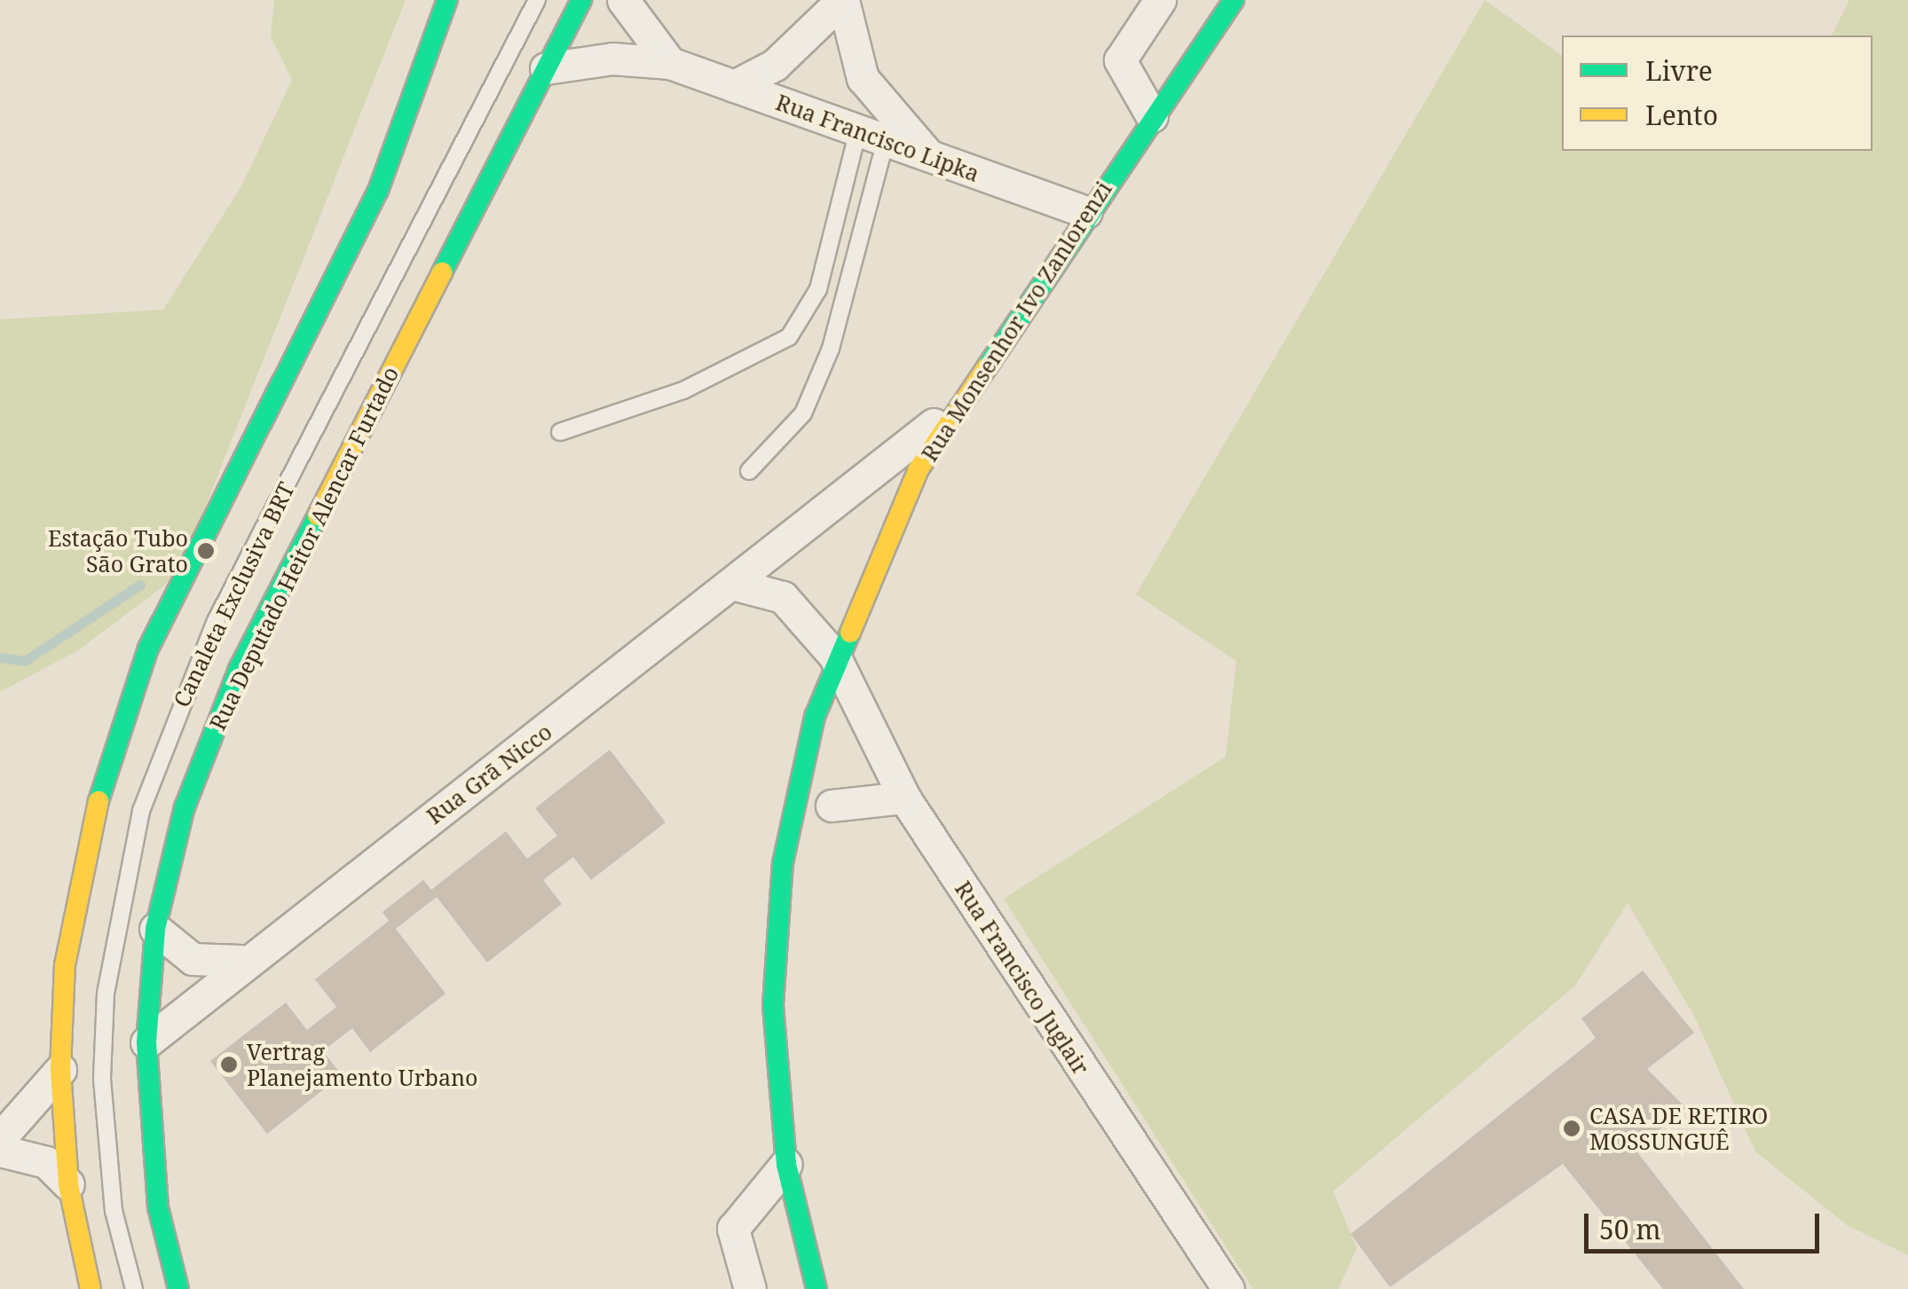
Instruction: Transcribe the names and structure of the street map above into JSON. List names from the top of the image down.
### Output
{
  "streets": {
    "street": [
      "Rua Francisco Lipka",
      "Rua Monsenhor Ivo Zanlorenzi",
      "Rua Deputado Heitor Alencar Furtado",
      "Rua Grã Nicco",
      "Rua Francisco Juglair"
    ],
    "lane": ["Canaleta Exclusiva BRT"]
  },
  "crossings": [
    ["Rua Francisco Lipka", "Rua Monsenhor Ivo Zanlorenzi"],
    ["Rua Francisco Lipka", "Rua Deputado Heitor Alencar Furtado"],
    ["Rua Monsenhor Ivo Zanlorenzi", "Rua Grã Nicco"],
    ["Rua Monsenhor Ivo Zanlorenzi", "Rua Francisco Juglair"],
    ["Rua Deputado Heitor Alencar Furtado", "Rua Grã Nicco"]
  ],
  "places": ["Estação Tubo São Grato", "Vertrag Planejamento Urbano", "CASA DE RETIRO MOSSUNGUÊ"],
  "legend": ["Livre", "Lento"],
  "scale_bar": "50 m"
}
